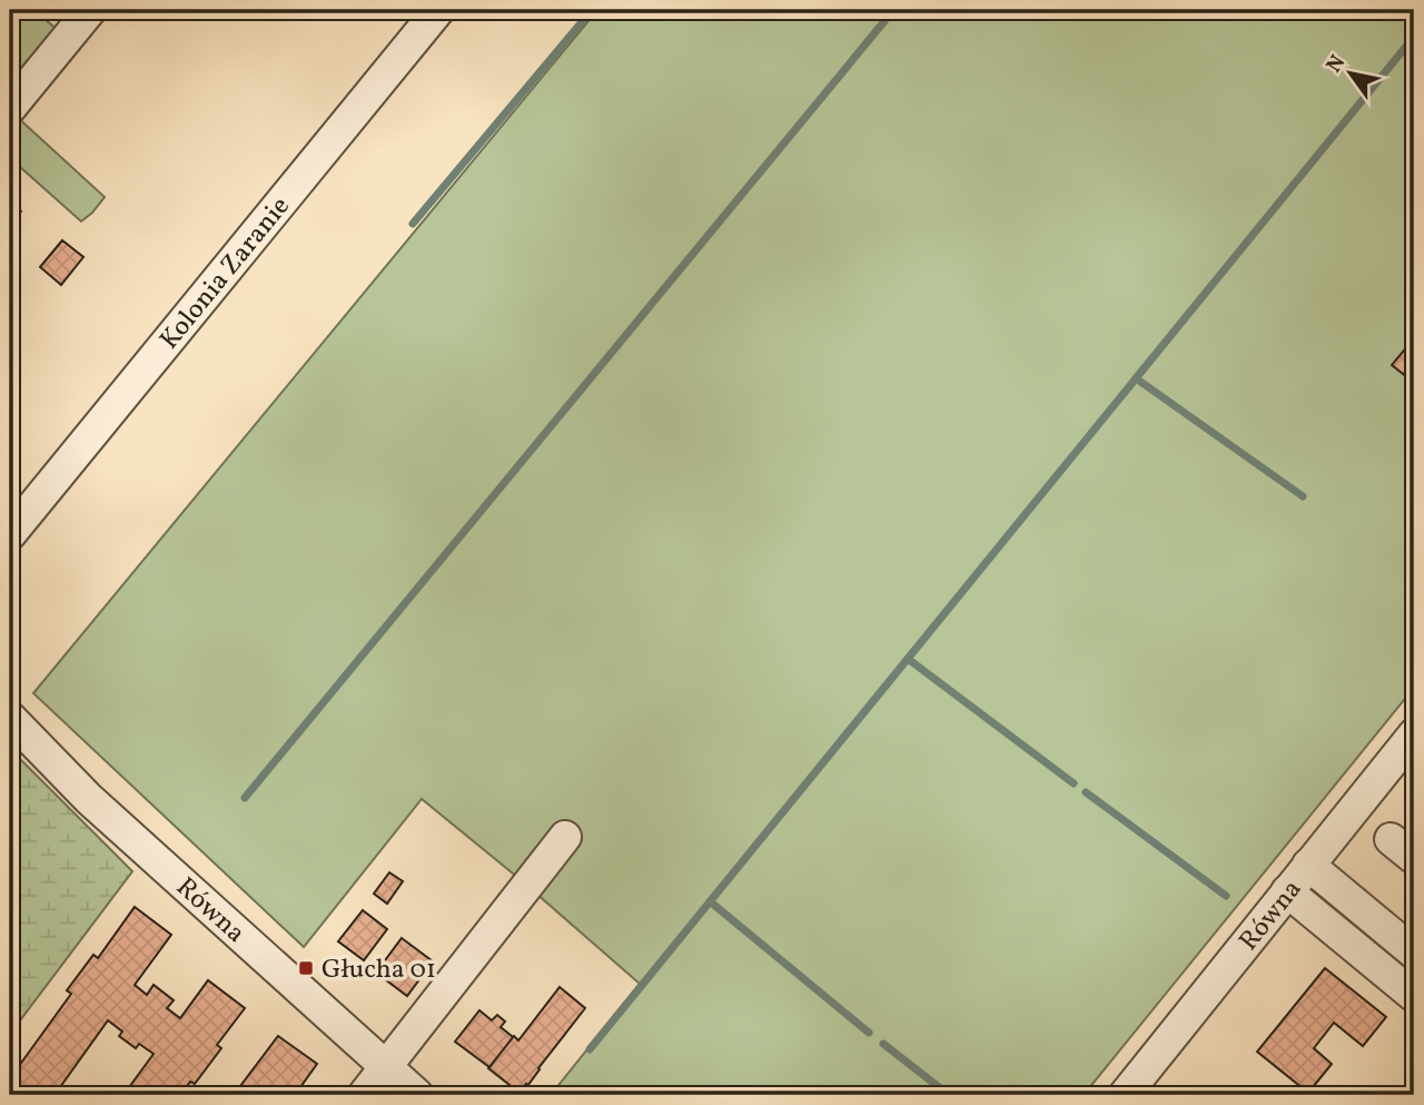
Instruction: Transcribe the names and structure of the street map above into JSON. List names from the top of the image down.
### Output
{
  "streets": {
    "street": ["Kolonia Zaranie", "Równa"]
  },
  "places": {
    "transit": ["Głucha 01"]
  },
  "north": "top left"
}
